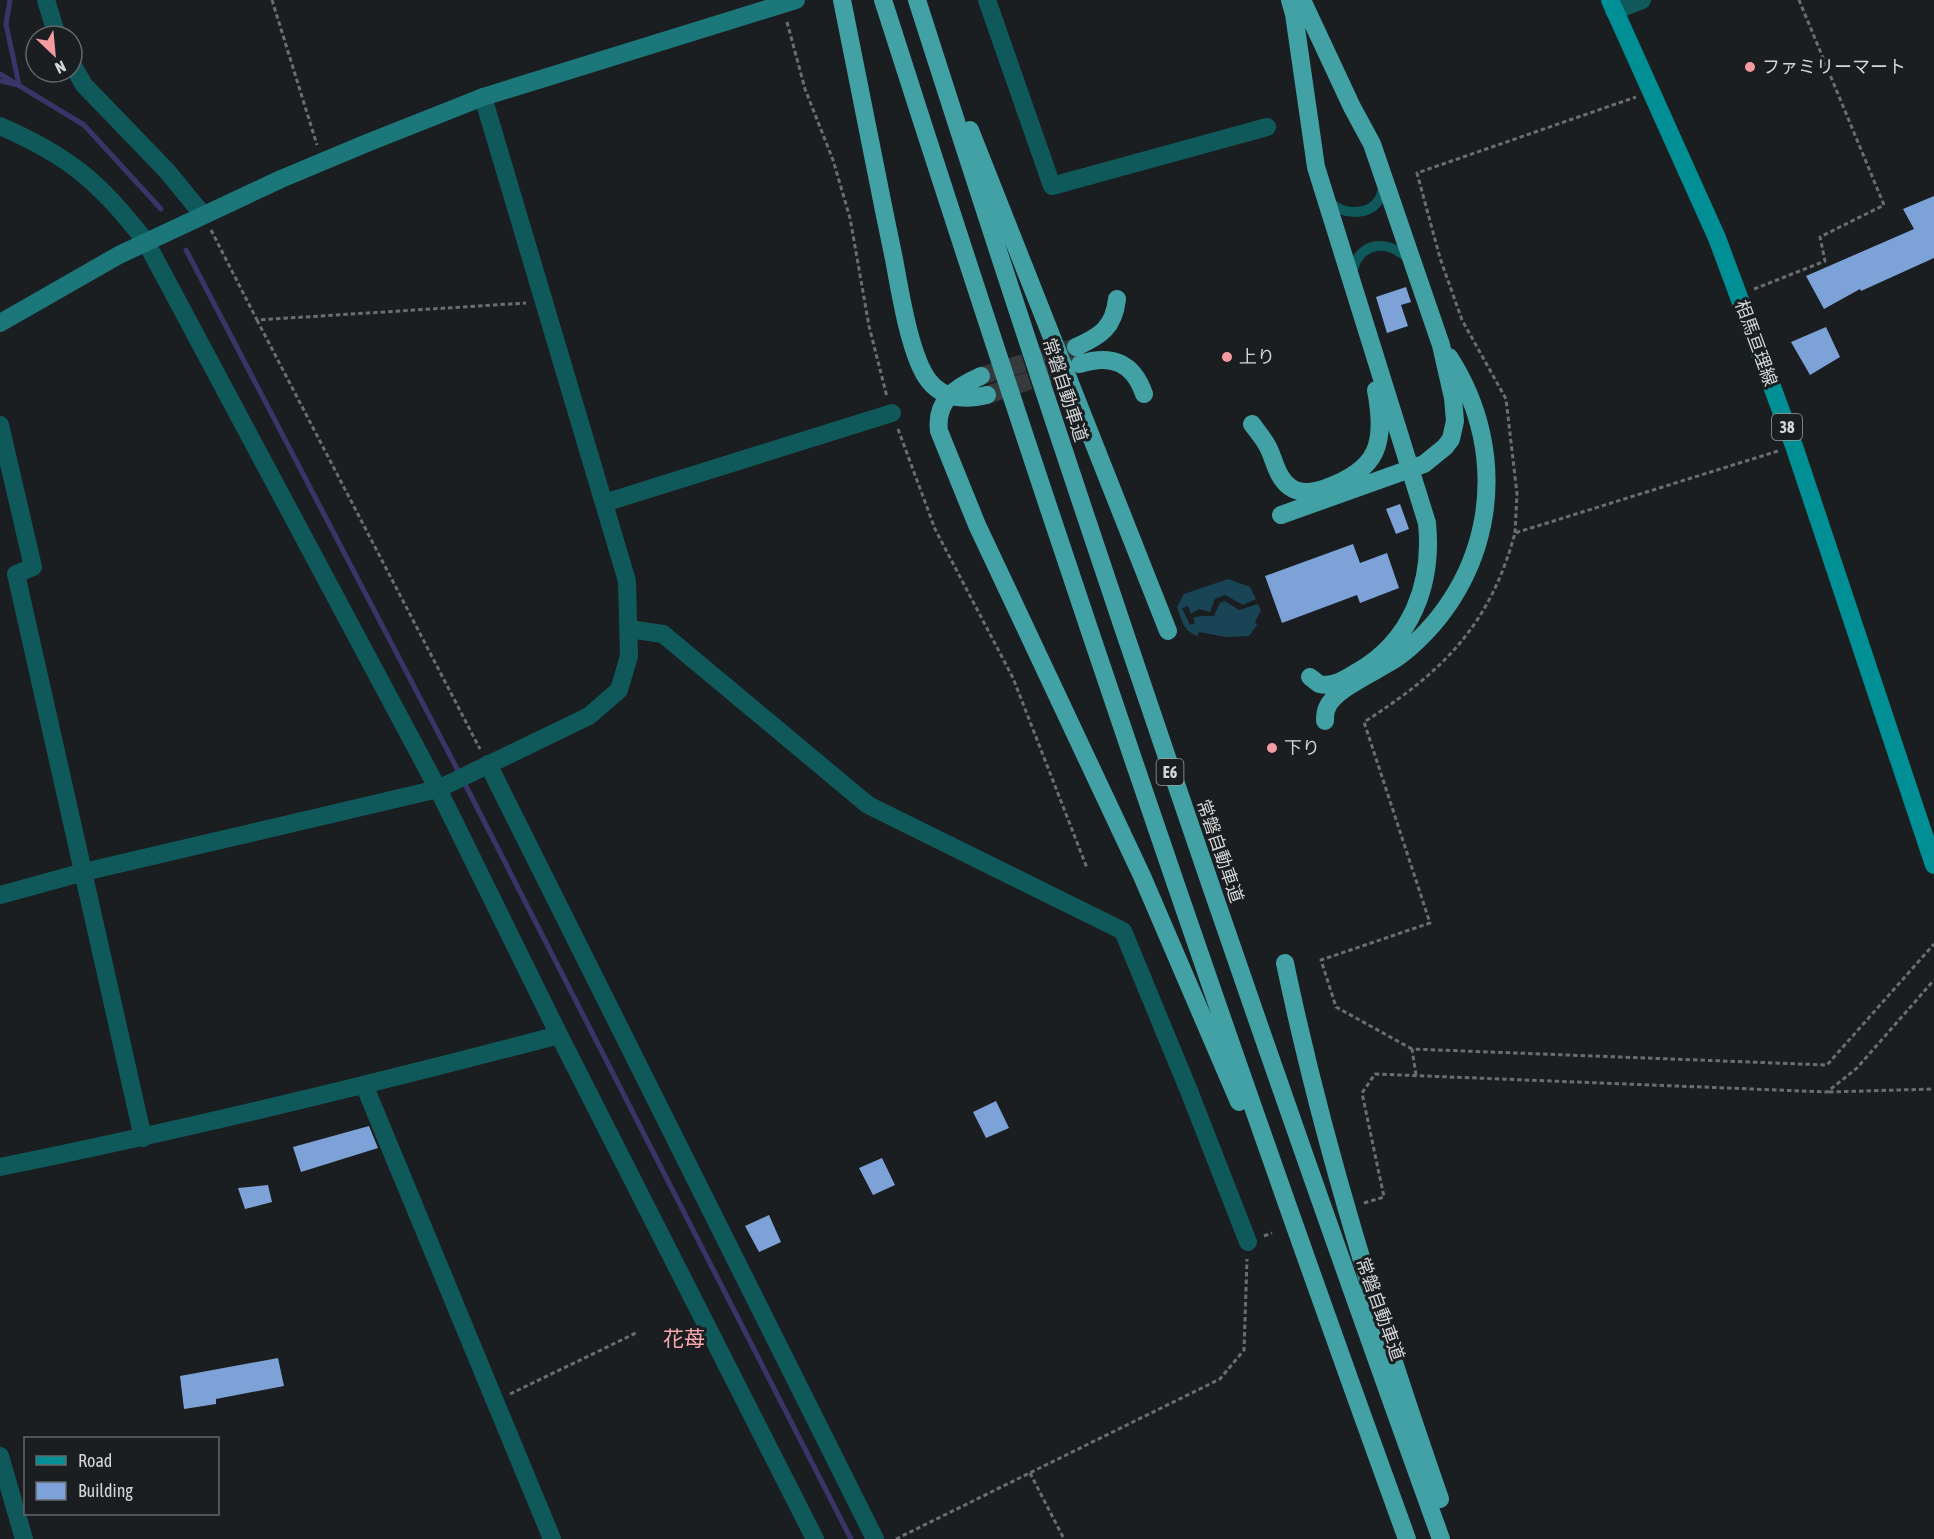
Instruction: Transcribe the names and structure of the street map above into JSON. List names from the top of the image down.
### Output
{
  "streets": {
    "highway": ["常磐自動車道", "E6"],
    "main road": ["相馬亘理線", "38"]
  },
  "districts": ["花苺"],
  "places": ["ファミリーマート", "上り", "下り"],
  "legend": ["Road", "Building"],
  "north": "bottom right"
}
